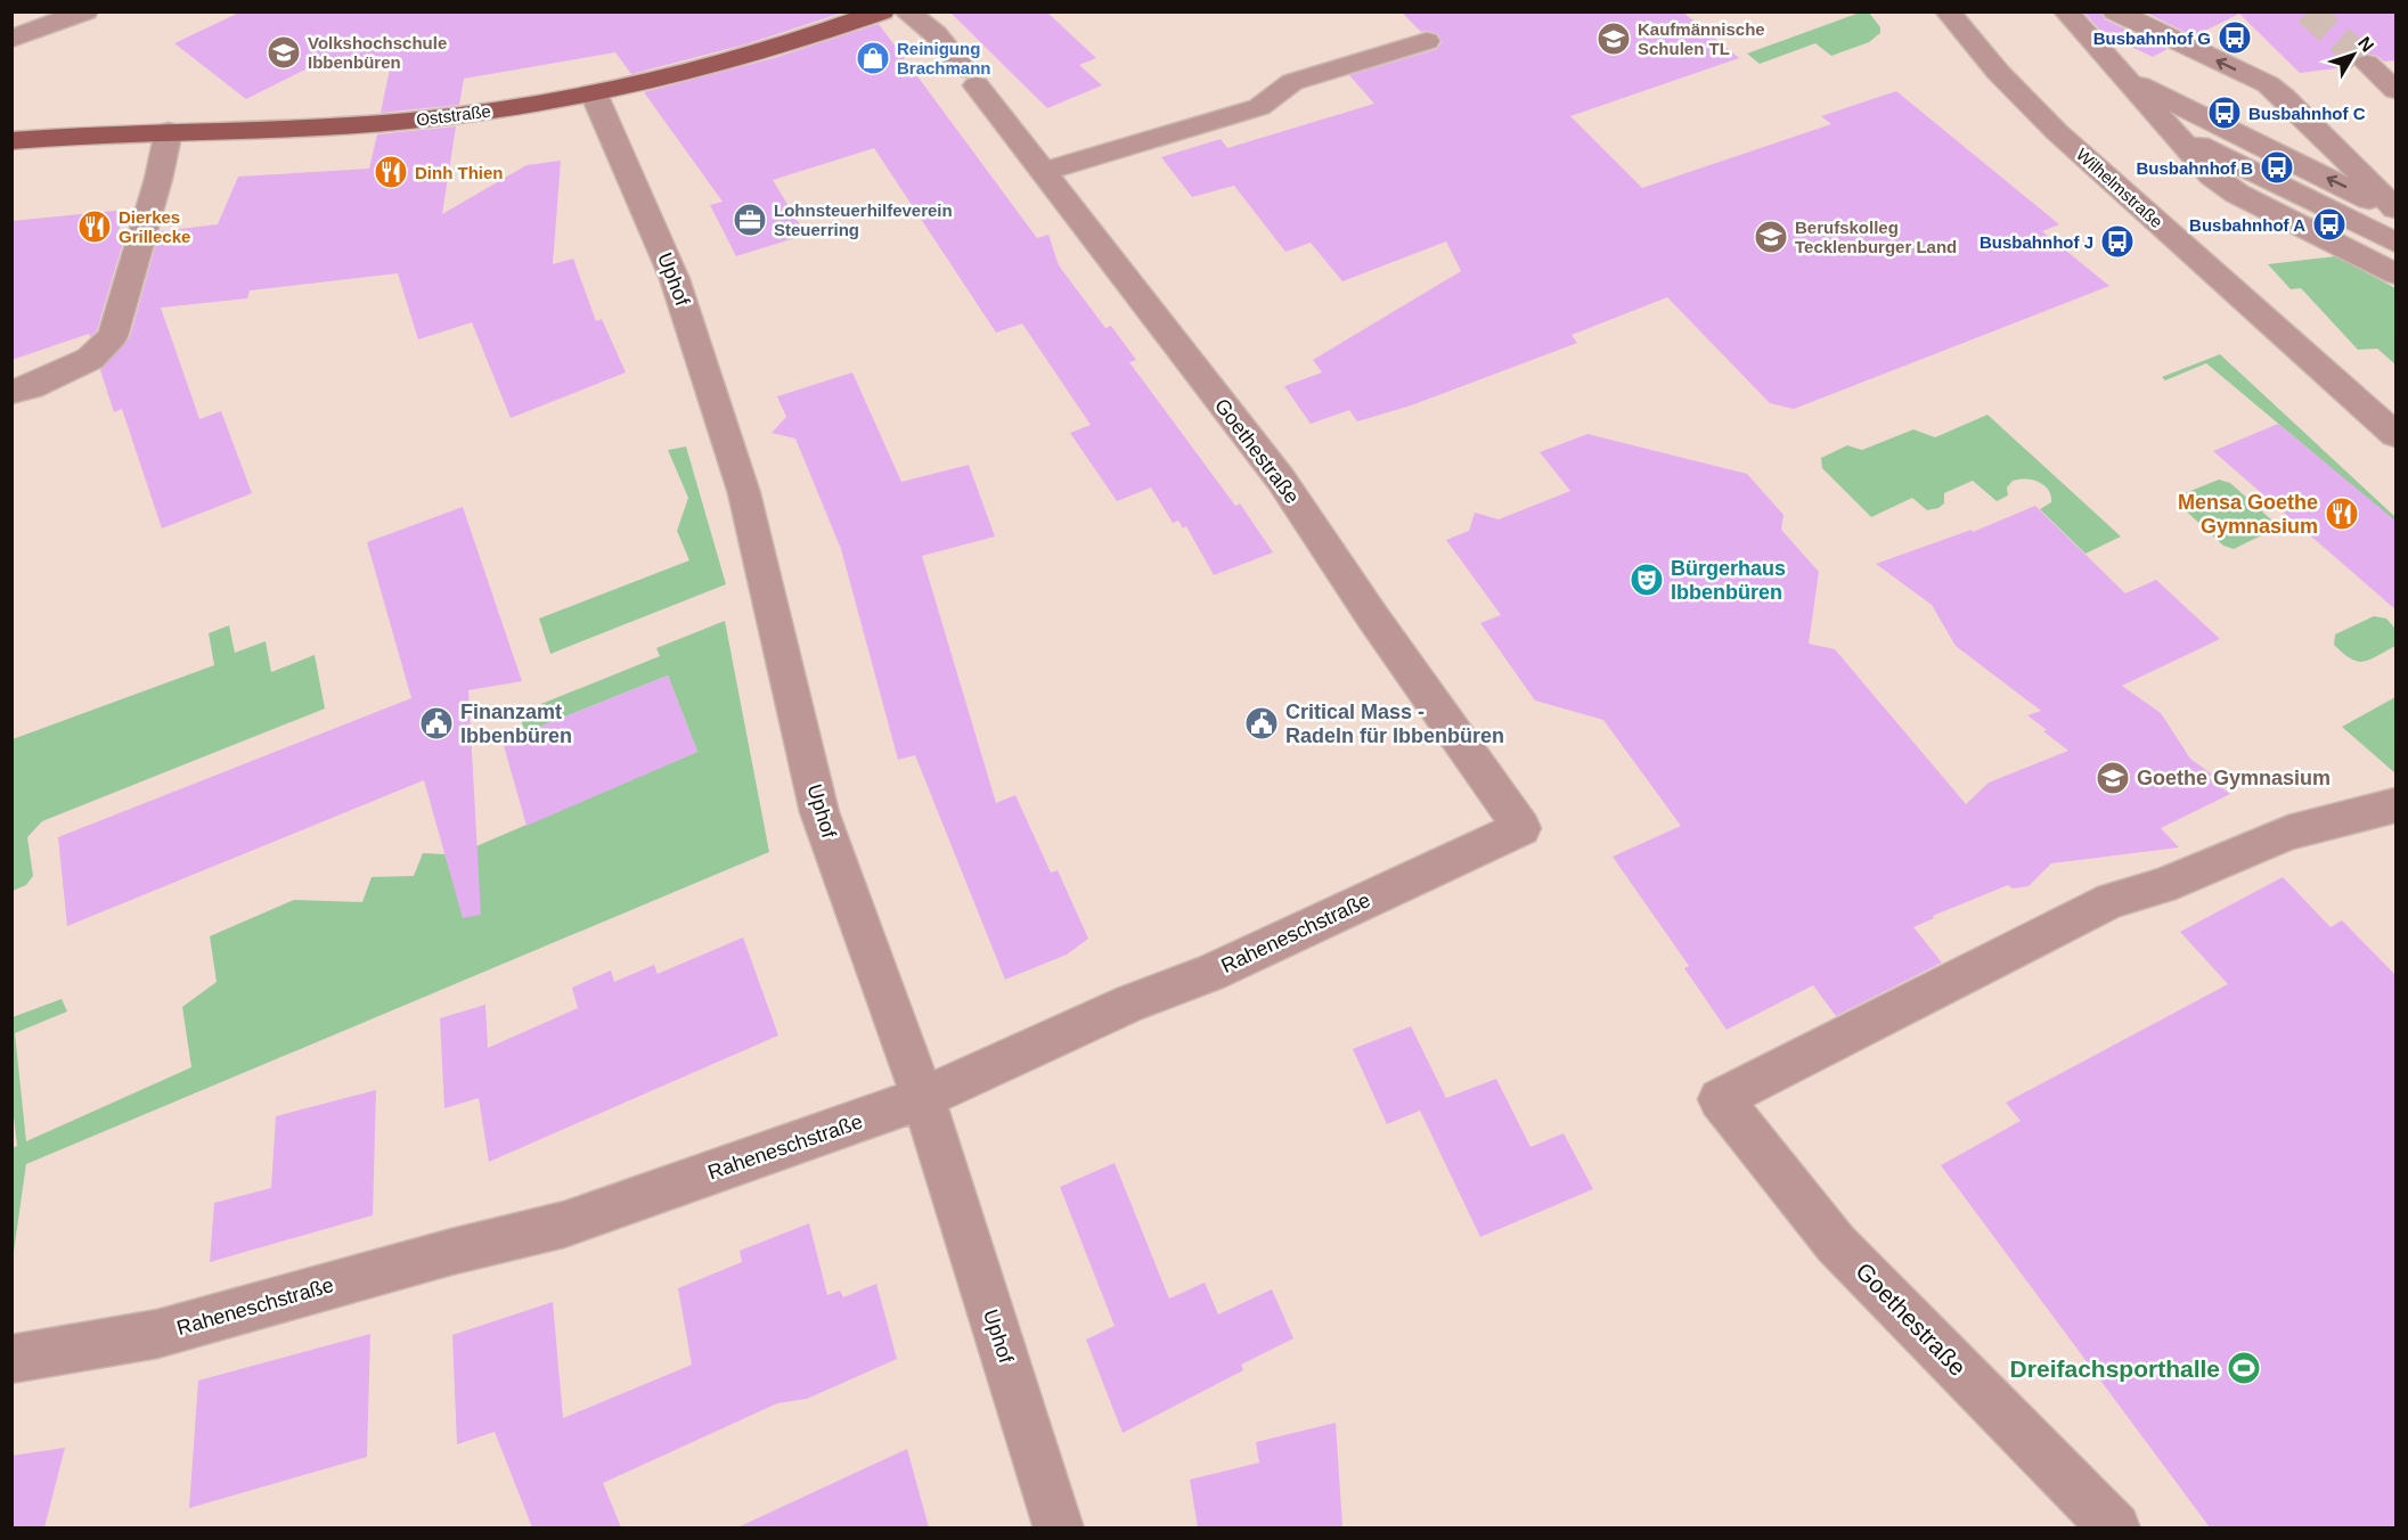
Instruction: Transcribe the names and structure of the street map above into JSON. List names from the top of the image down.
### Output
{
  "streets": {
    "main road": ["Oststraße"],
    "street": [
      "Wilhelmstraße",
      "Uphof",
      "Goethestraße",
      "Raheneschstraße"
    ]
  },
  "crossings": [
    ["Oststraße", "Uphof"],
    ["Uphof", "Raheneschstraße"],
    ["Goethestraße", "Raheneschstraße"]
  ],
  "places": {
    "bus stop": [
      "Busbahnhof G",
      "Busbahnhof C",
      "Busbahnhof B",
      "Busbahnhof A",
      "Busbahnhof J"
    ],
    "school or university": [
      "Kaufmännische Schulen TL",
      "Volkshochschule Ibbenbüren",
      "Berufskolleg Tecklenburger Land",
      "Goethe Gymnasium"
    ],
    "shop": ["Reinigung Brachmann"],
    "restaurant": ["Dinh Thien", "Dierkes Grillecke", "Mensa Goethe Gymnasium"],
    "office": ["Lohnsteuerhilfeverein Steuerring"],
    "theatre": ["Bürgerhaus Ibbenbüren"],
    "public building": ["Finanzamt Ibbenbüren", "Critical Mass - Radeln für Ibbenbüren"],
    "sports": ["Dreifachsporthalle"]
  },
  "north": "top right"
}
